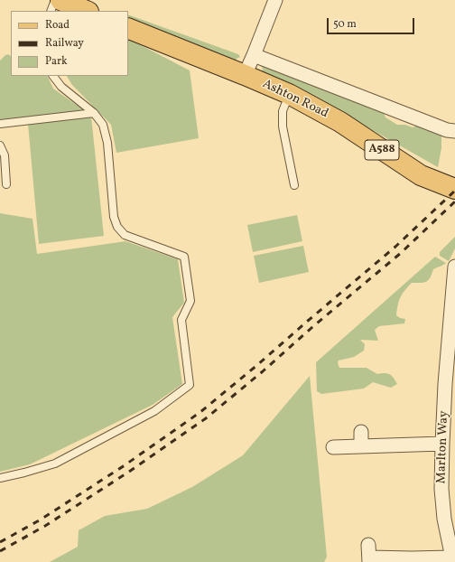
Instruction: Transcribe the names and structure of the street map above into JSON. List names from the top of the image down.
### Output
{
  "streets": {
    "main road": ["Ashton Road", "A588"],
    "street": ["Marlton Way"]
  },
  "legend": ["Road", "Railway", "Park"],
  "scale_bar": "50 m"
}
